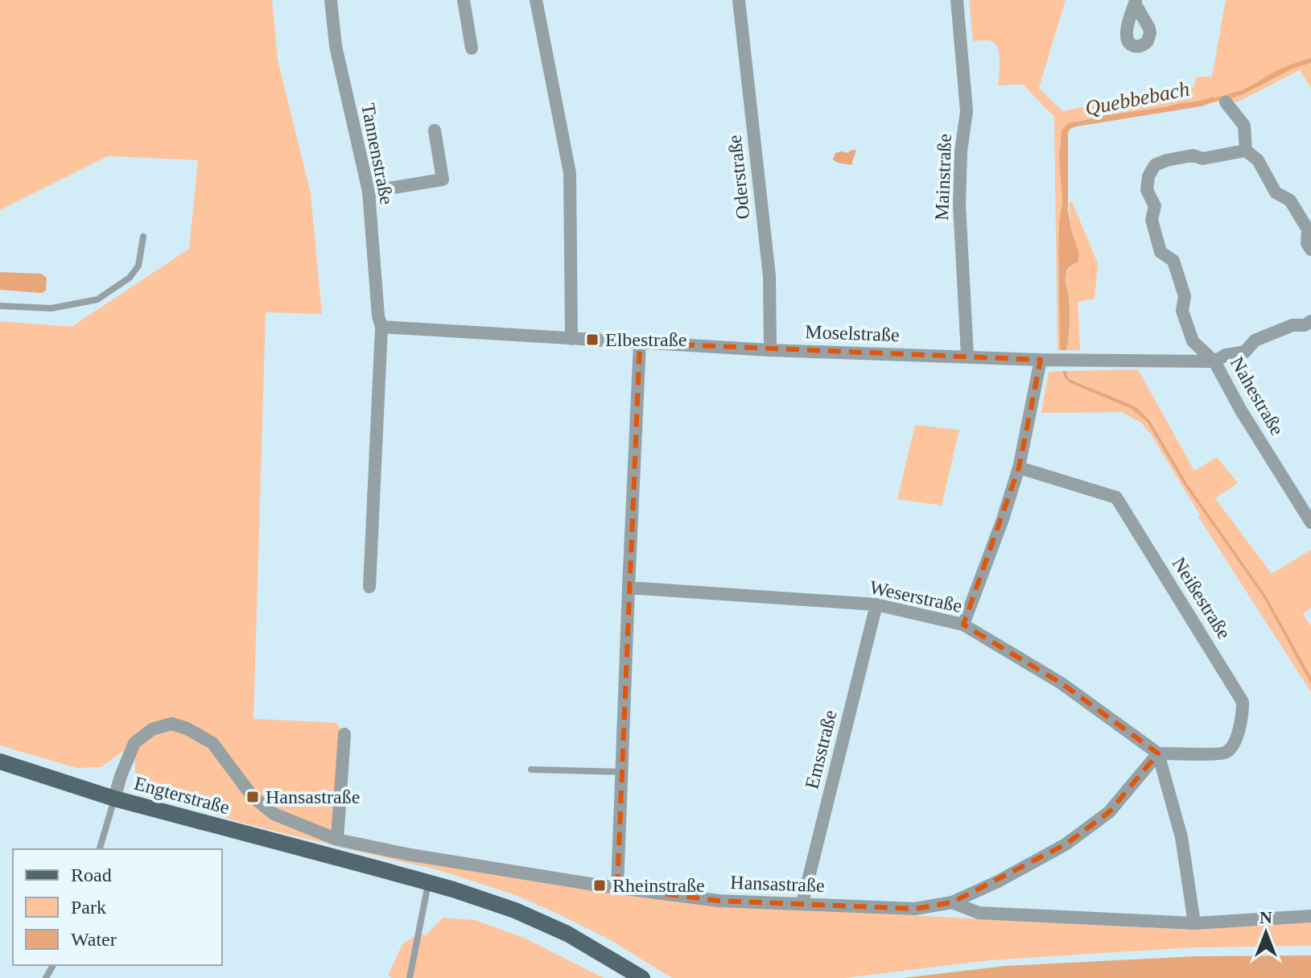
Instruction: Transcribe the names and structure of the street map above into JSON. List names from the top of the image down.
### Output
{
  "streets": {
    "main road": ["Engterstraße"],
    "street": [
      "Tannenstraße",
      "Oderstraße",
      "Mainstraße",
      "Moselstraße",
      "Nahestraße",
      "Weserstraße",
      "Neißestraße",
      "Emsstraße",
      "Hansastraße"
    ]
  },
  "crossings": [
    ["Tannenstraße", "Moselstraße"],
    ["Oderstraße", "Moselstraße"],
    ["Mainstraße", "Moselstraße"],
    ["Moselstraße", "Nahestraße"],
    ["Weserstraße", "Neißestraße"],
    ["Weserstraße", "Emsstraße"],
    ["Weserstraße", "Hansastraße"],
    ["Neißestraße", "Hansastraße"],
    ["Emsstraße", "Hansastraße"],
    ["Engterstraße", "Hansastraße"]
  ],
  "water": ["Quebbebach"],
  "places": {
    "transit": ["Elbestraße", "Hansastraße", "Rheinstraße"]
  },
  "legend": ["Road", "Park", "Water"],
  "north": "top"
}
